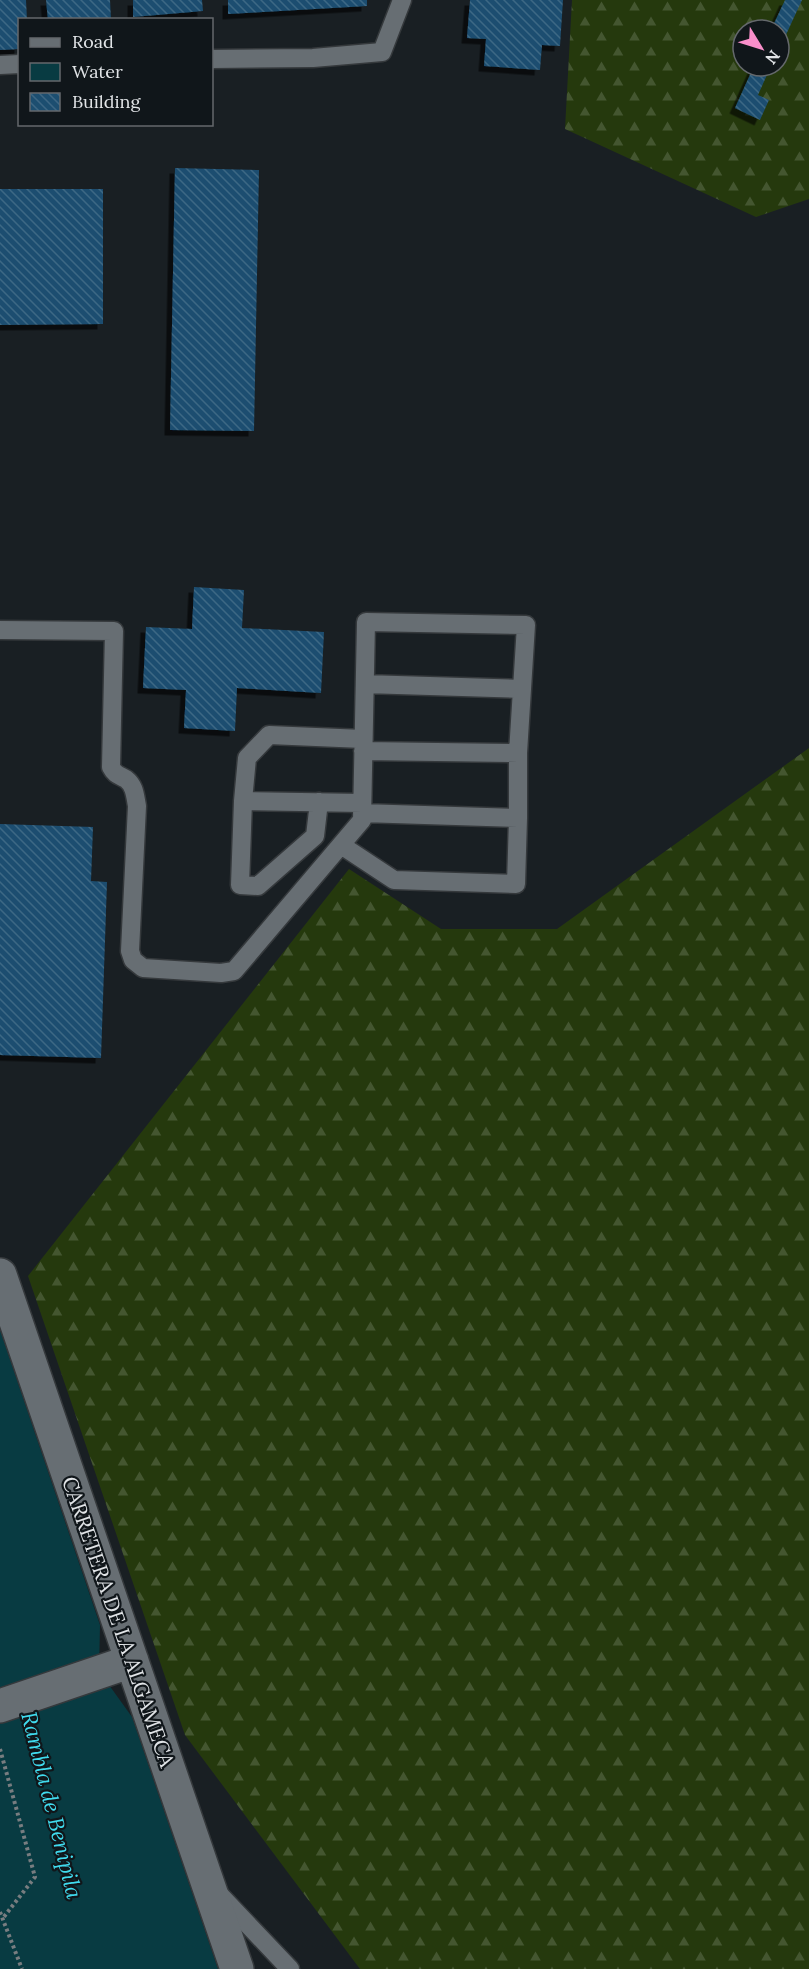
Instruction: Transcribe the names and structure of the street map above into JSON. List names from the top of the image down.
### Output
{
  "streets": {
    "street": ["CARRETERA DE LA ALGAMECA"]
  },
  "water": ["Rambla de Benipila"],
  "legend": ["Road", "Water", "Building"],
  "north": "bottom right"
}
